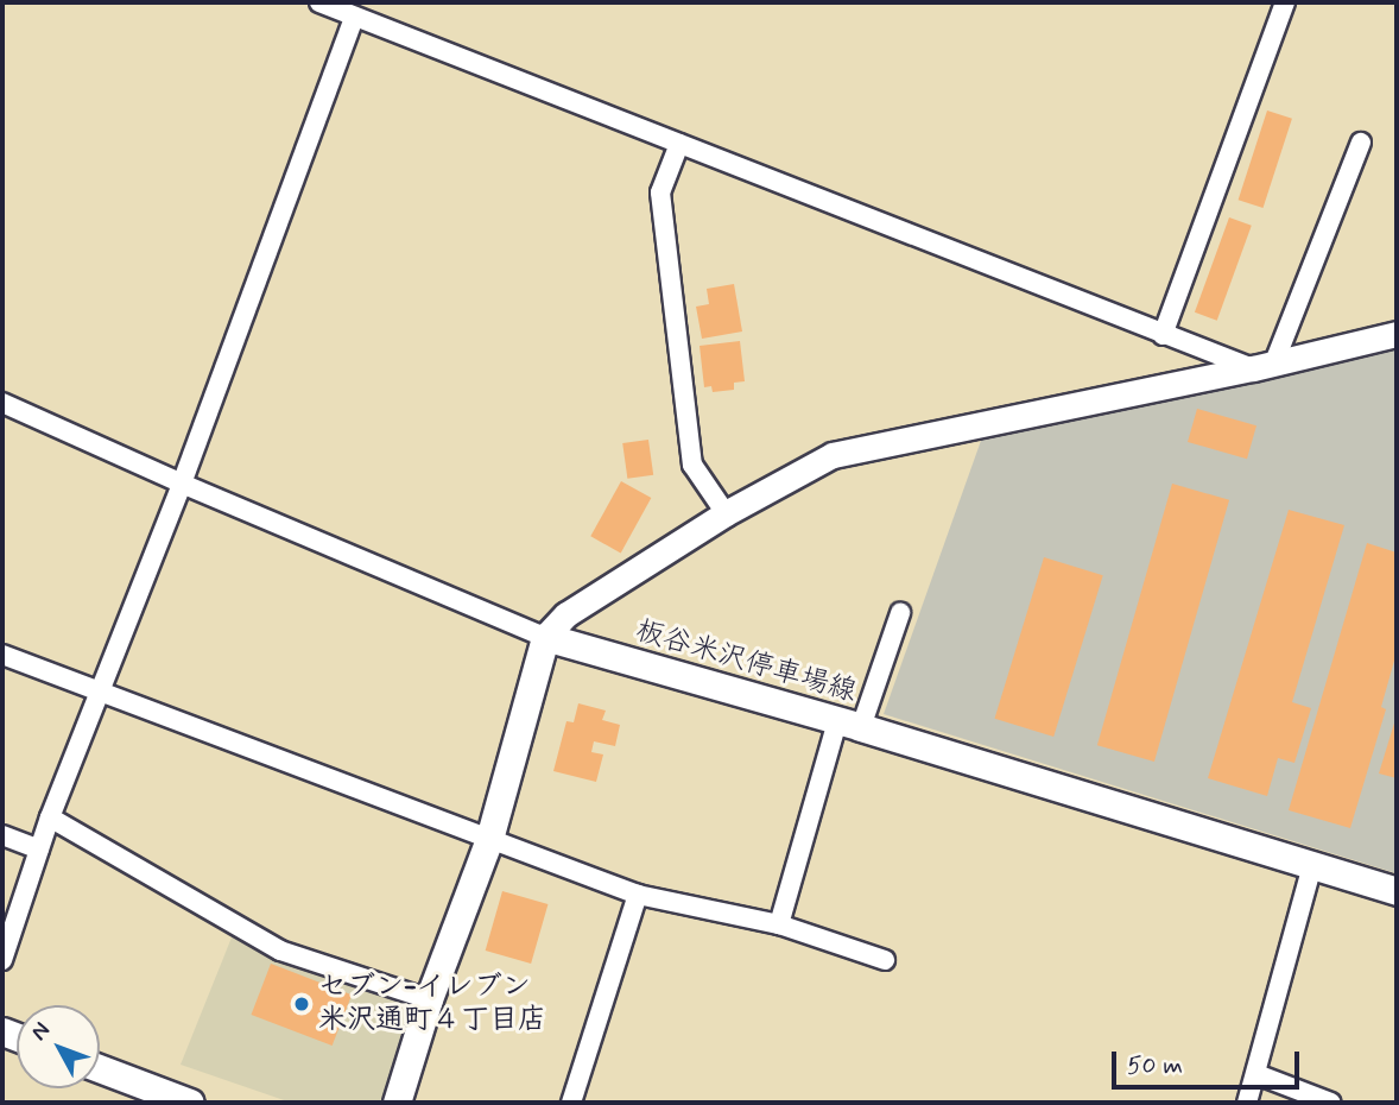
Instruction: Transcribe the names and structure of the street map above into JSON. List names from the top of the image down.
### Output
{
  "streets": {
    "main road": ["板谷米沢停車場線"]
  },
  "places": ["セブン-イレブン 米沢通町４丁目店"],
  "scale_bar": "50 m",
  "north": "top left"
}
